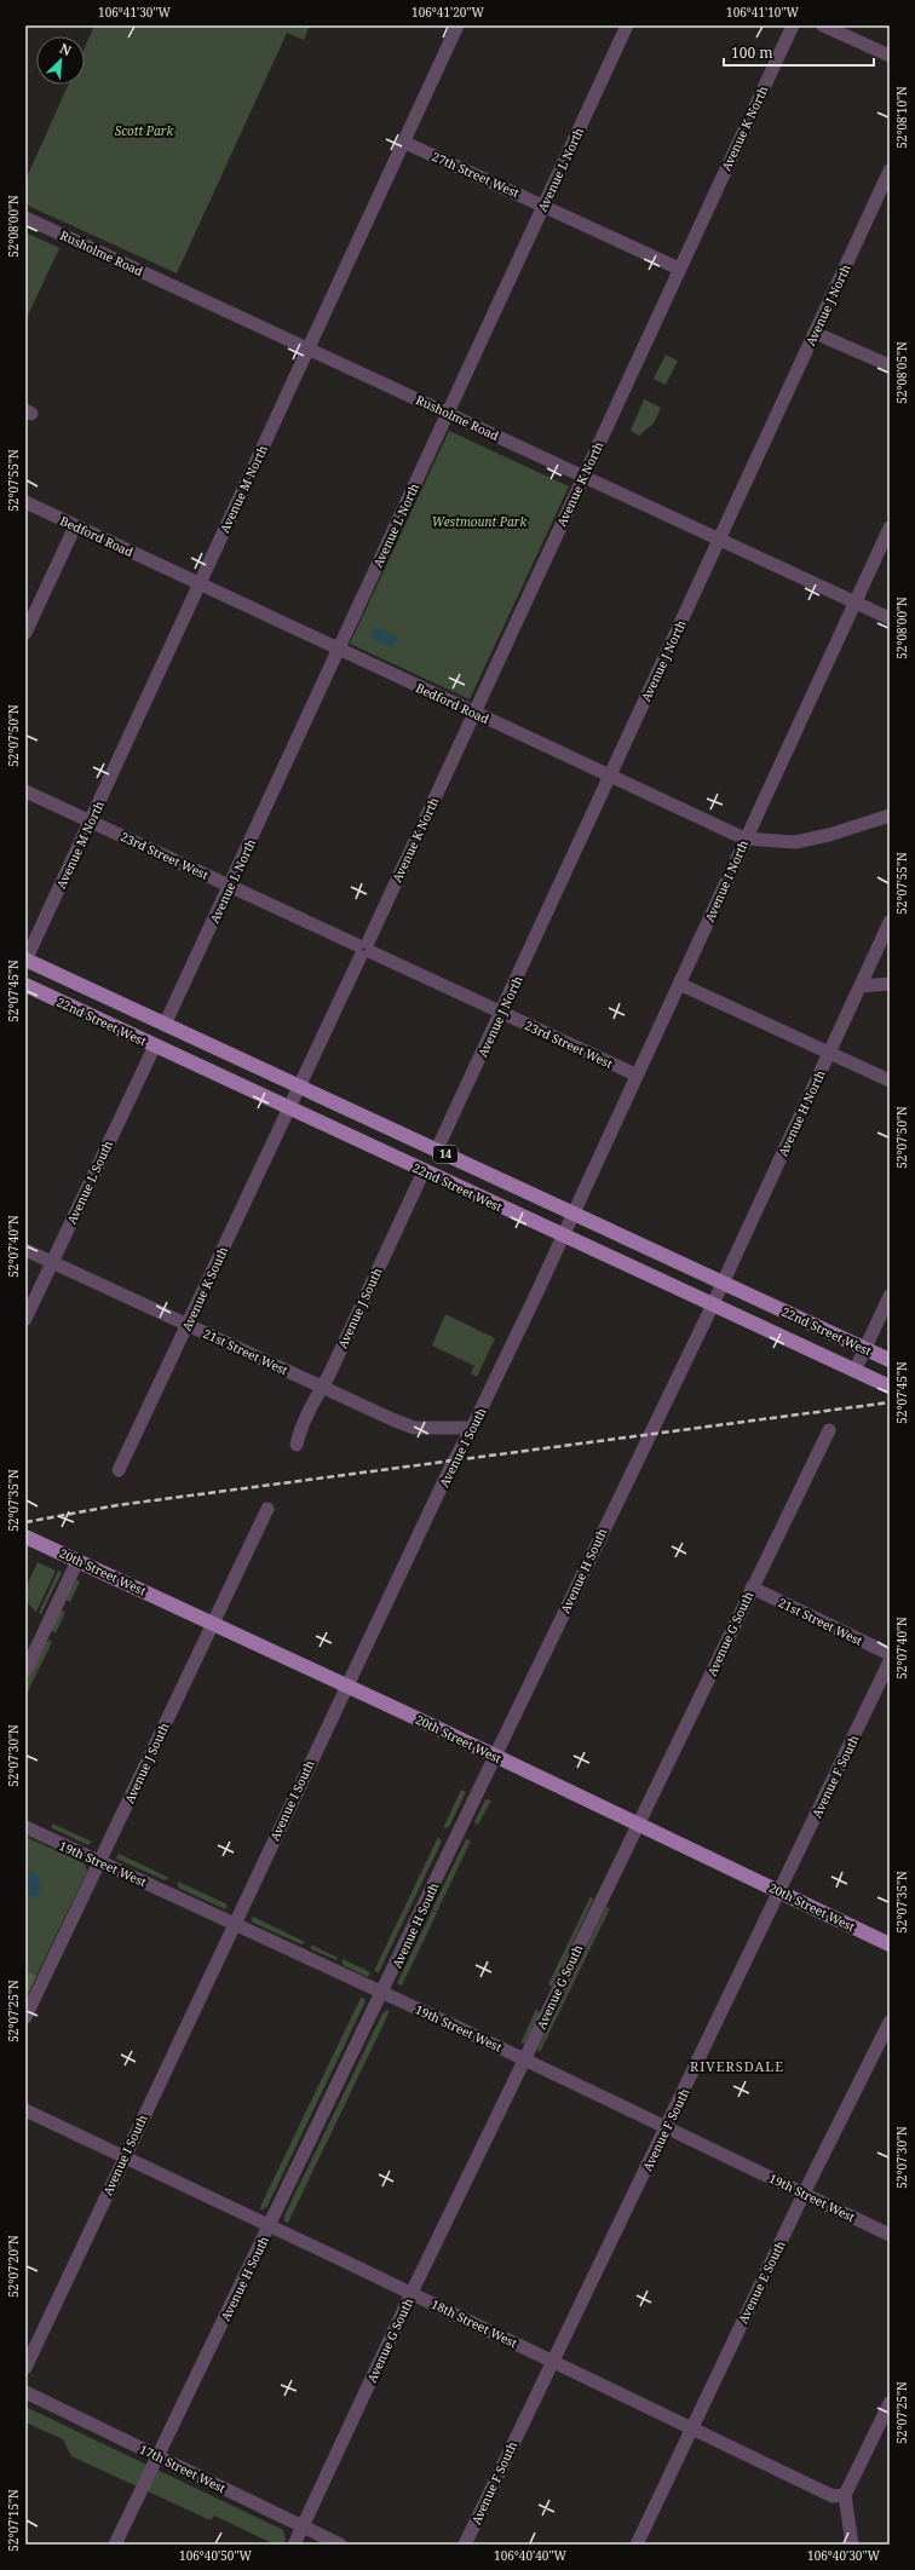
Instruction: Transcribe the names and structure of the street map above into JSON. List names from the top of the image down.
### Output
{
  "streets": {
    "main road": ["22nd Street West", "14", "20th Street West"],
    "street": [
      "Avenue K North",
      "Avenue L North",
      "27th Street West",
      "Rusholme Road",
      "Avenue J North",
      "Avenue M North",
      "Bedford Road",
      "23rd Street West",
      "Avenue I North",
      "Avenue H North",
      "Avenue L South",
      "Avenue K South",
      "Avenue J South",
      "21st Street West",
      "Avenue I South",
      "Avenue H South",
      "Avenue G South",
      "Avenue F South",
      "19th Street West",
      "Avenue E South",
      "18th Street West",
      "17th Street West"
    ]
  },
  "crossings": [
    ["Avenue K North", "27th Street West"],
    ["Avenue K North", "Rusholme Road"],
    ["Avenue K North", "Bedford Road"],
    ["Avenue K North", "23rd Street West"],
    ["Avenue K North", "22nd Street West"],
    ["Avenue K North", "Avenue K South"],
    ["Avenue L North", "27th Street West"],
    ["Avenue L North", "Rusholme Road"],
    ["Avenue L North", "Bedford Road"],
    ["Avenue L North", "23rd Street West"],
    ["Avenue L North", "22nd Street West"],
    ["27th Street West", "Avenue M North"],
    ["Rusholme Road", "Avenue J North"],
    ["Rusholme Road", "Avenue M North"],
    ["Rusholme Road", "Avenue I North"],
    ["Avenue J North", "Bedford Road"],
    ["Avenue J North", "23rd Street West"],
    ["Avenue J North", "22nd Street West"],
    ["Avenue M North", "Bedford Road"],
    ["Avenue M North", "23rd Street West"],
    ["Avenue M North", "22nd Street West"],
    ["Bedford Road", "Avenue I North"],
    ["23rd Street West", "Avenue I North"],
    ["Avenue I North", "22nd Street West"],
    ["Avenue I North", "Avenue I South"],
    ["22nd Street West", "Avenue H North"],
    ["22nd Street West", "Avenue L South"],
    ["22nd Street West", "Avenue K South"],
    ["22nd Street West", "Avenue J South"],
    ["22nd Street West", "Avenue I South"],
    ["22nd Street West", "Avenue H South"],
    ["Avenue H North", "Avenue H South"],
    ["Avenue L South", "21st Street West"],
    ["Avenue K South", "21st Street West"],
    ["Avenue J South", "21st Street West"],
    ["Avenue J South", "20th Street West"],
    ["Avenue J South", "19th Street West"],
    ["21st Street West", "Avenue I South"],
    ["21st Street West", "Avenue G South"],
    ["Avenue I South", "20th Street West"],
    ["Avenue I South", "19th Street West"],
    ["Avenue I South", "18th Street West"],
    ["Avenue H South", "20th Street West"],
    ["Avenue H South", "19th Street West"],
    ["Avenue H South", "18th Street West"],
    ["Avenue H South", "17th Street West"],
    ["20th Street West", "Avenue G South"],
    ["20th Street West", "Avenue F South"],
    ["Avenue G South", "19th Street West"],
    ["Avenue G South", "18th Street West"],
    ["Avenue G South", "17th Street West"],
    ["Avenue F South", "19th Street West"],
    ["Avenue F South", "18th Street West"],
    ["19th Street West", "Avenue E South"],
    ["Avenue E South", "18th Street West"]
  ],
  "districts": ["RIVERSDALE"],
  "parks": ["Scott Park", "Westmount Park"],
  "scale_bar": "100 m",
  "north": "top right",
  "coordinates": [
    "106°41'30\"W",
    "106°41'20\"W",
    "106°41'10\"W",
    "52°08'10\"N",
    "52°08'00\"N",
    "52°08'05\"N",
    "52°07'55\"N",
    "52°07'50\"N",
    "52°07'45\"N",
    "52°07'40\"N",
    "52°07'35\"N",
    "52°07'30\"N",
    "52°07'25\"N",
    "52°07'20\"N",
    "52°07'15\"N",
    "106°40'50\"W",
    "106°40'40\"W",
    "106°40'30\"W"
  ]
}
